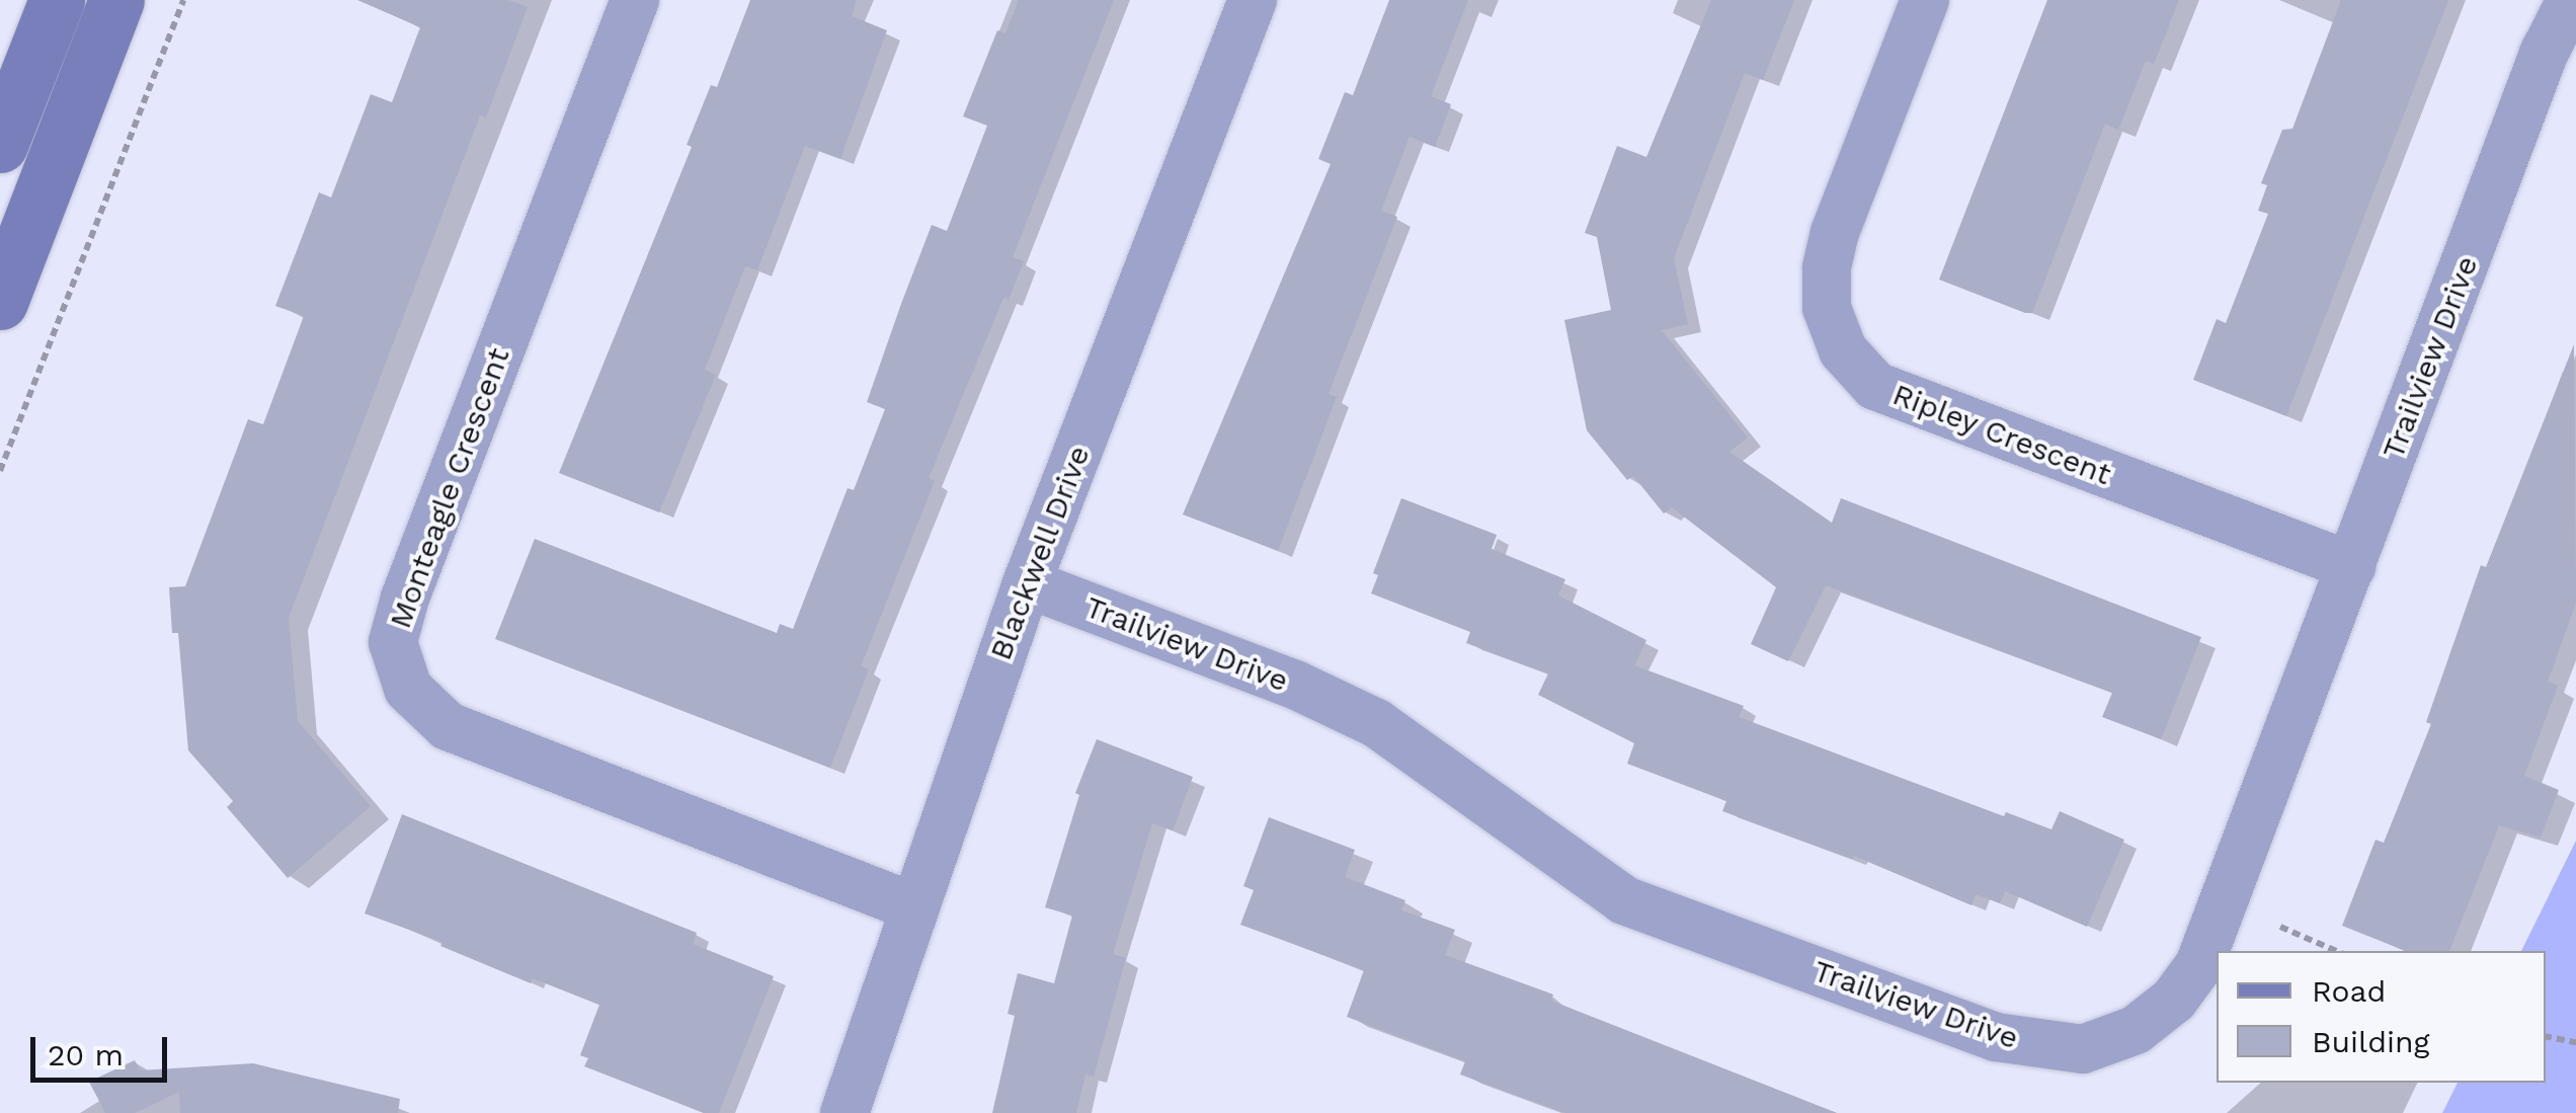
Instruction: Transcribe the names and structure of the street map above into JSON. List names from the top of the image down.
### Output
{
  "streets": {
    "street": [
      "Trailview Drive",
      "Ripley Crescent",
      "Monteagle Crescent",
      "Blackwell Drive"
    ]
  },
  "crossings": [
    ["Trailview Drive", "Ripley Crescent"],
    ["Trailview Drive", "Blackwell Drive"],
    ["Monteagle Crescent", "Blackwell Drive"]
  ],
  "legend": ["Road", "Building"],
  "scale_bar": "20 m"
}
